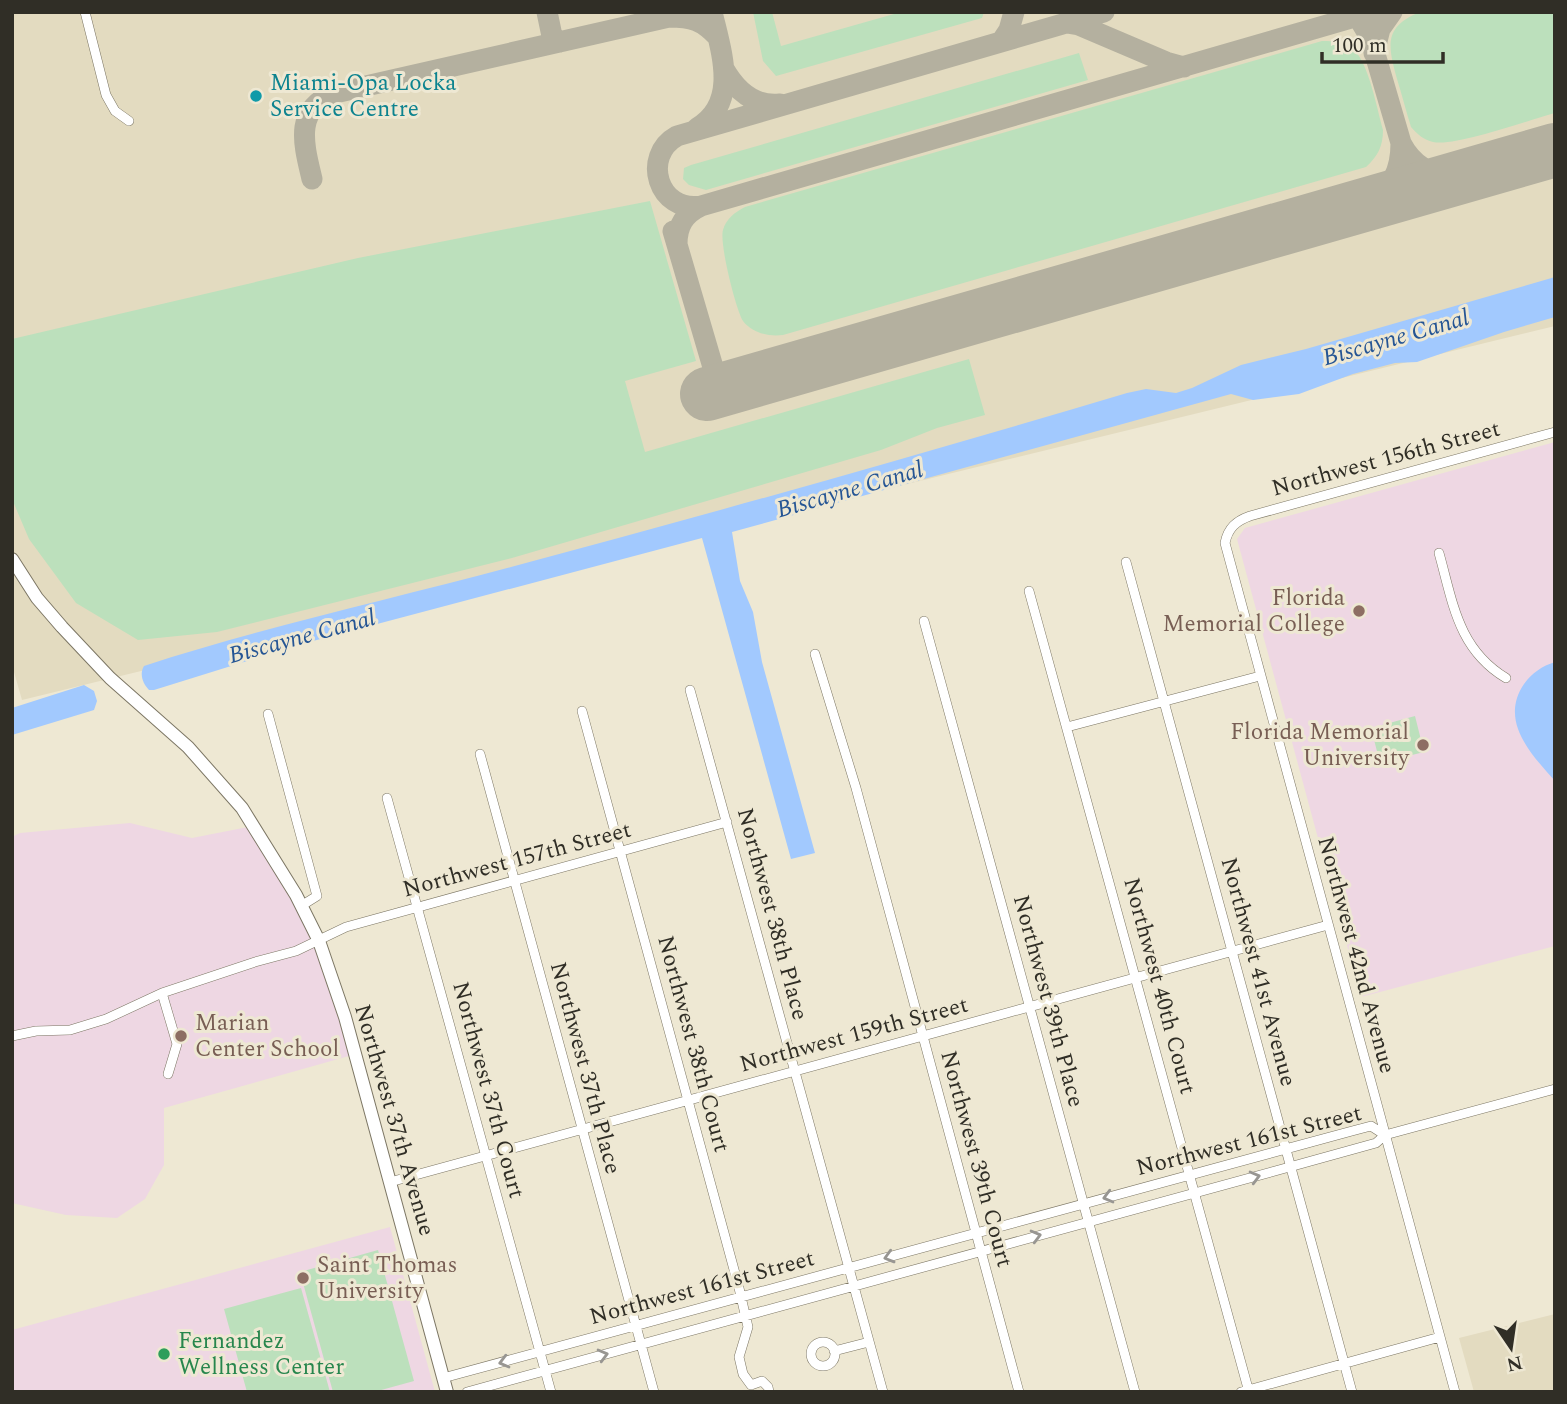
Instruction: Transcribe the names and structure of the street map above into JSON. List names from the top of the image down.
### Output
{
  "streets": {
    "main road": ["Northwest 37th Avenue"],
    "street": [
      "Northwest 156th Street",
      "Northwest 157th Street",
      "Northwest 38th Place",
      "Northwest 42nd Avenue",
      "Northwest 41st Avenue",
      "Northwest 40th Court",
      "Northwest 39th Place",
      "Northwest 159th Street",
      "Northwest 38th Court",
      "Northwest 37th Place",
      "Northwest 37th Court",
      "Northwest 161st Street",
      "Northwest 39th Court"
    ]
  },
  "crossings": [
    ["Northwest 156th Street", "Northwest 42nd Avenue"],
    ["Northwest 157th Street", "Northwest 38th Place"],
    ["Northwest 157th Street", "Northwest 38th Court"],
    ["Northwest 157th Street", "Northwest 37th Place"],
    ["Northwest 157th Street", "Northwest 37th Court"],
    ["Northwest 157th Street", "Northwest 37th Avenue"],
    ["Northwest 38th Place", "Northwest 159th Street"],
    ["Northwest 38th Place", "Northwest 161st Street"],
    ["Northwest 42nd Avenue", "Northwest 159th Street"],
    ["Northwest 42nd Avenue", "Northwest 161st Street"],
    ["Northwest 41st Avenue", "Northwest 159th Street"],
    ["Northwest 41st Avenue", "Northwest 161st Street"],
    ["Northwest 40th Court", "Northwest 159th Street"],
    ["Northwest 40th Court", "Northwest 161st Street"],
    ["Northwest 39th Place", "Northwest 159th Street"],
    ["Northwest 39th Place", "Northwest 161st Street"],
    ["Northwest 159th Street", "Northwest 38th Court"],
    ["Northwest 159th Street", "Northwest 37th Place"],
    ["Northwest 159th Street", "Northwest 37th Court"],
    ["Northwest 159th Street", "Northwest 37th Avenue"],
    ["Northwest 159th Street", "Northwest 39th Court"],
    ["Northwest 38th Court", "Northwest 161st Street"],
    ["Northwest 37th Place", "Northwest 161st Street"],
    ["Northwest 37th Court", "Northwest 161st Street"],
    ["Northwest 37th Avenue", "Northwest 161st Street"],
    ["Northwest 161st Street", "Northwest 39th Court"]
  ],
  "water": ["Biscayne Canal"],
  "places": [
    "Miami-Opa Locka Service Centre",
    "Florida Memorial College",
    "Florida Memorial University",
    "Marian Center School",
    "Saint Thomas University",
    "Fernandez Wellness Center"
  ],
  "scale_bar": "100 m",
  "north": "bottom"
}
